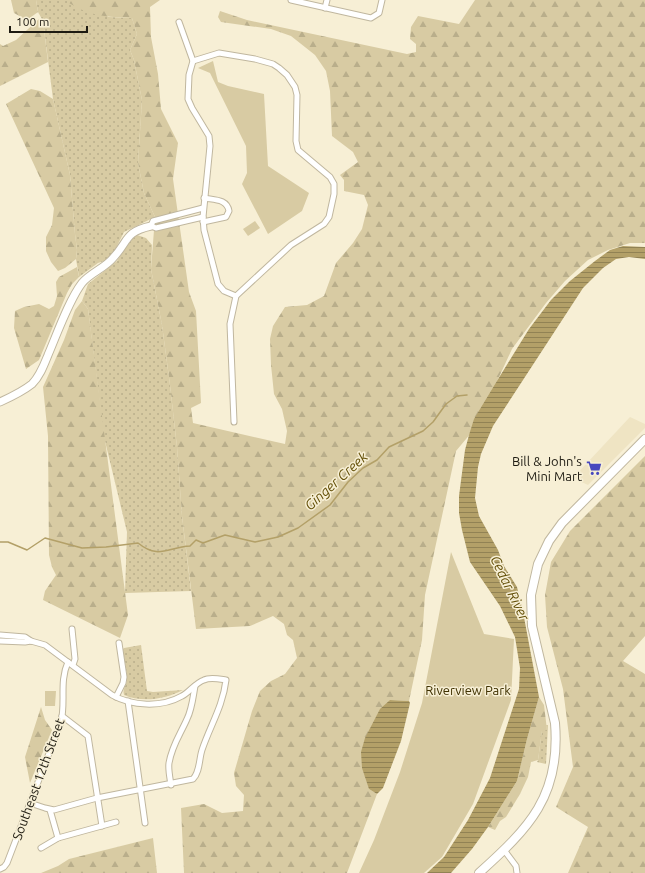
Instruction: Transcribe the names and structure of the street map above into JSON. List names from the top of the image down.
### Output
{
  "streets": {
    "street": ["Southeast 12th Street"]
  },
  "water": ["Ginger Creek", "Cedar River"],
  "parks": ["Riverview Park"],
  "places": {
    "supermarket": ["Bill & John's Mini Mart"]
  },
  "scale_bar": "100 m"
}
